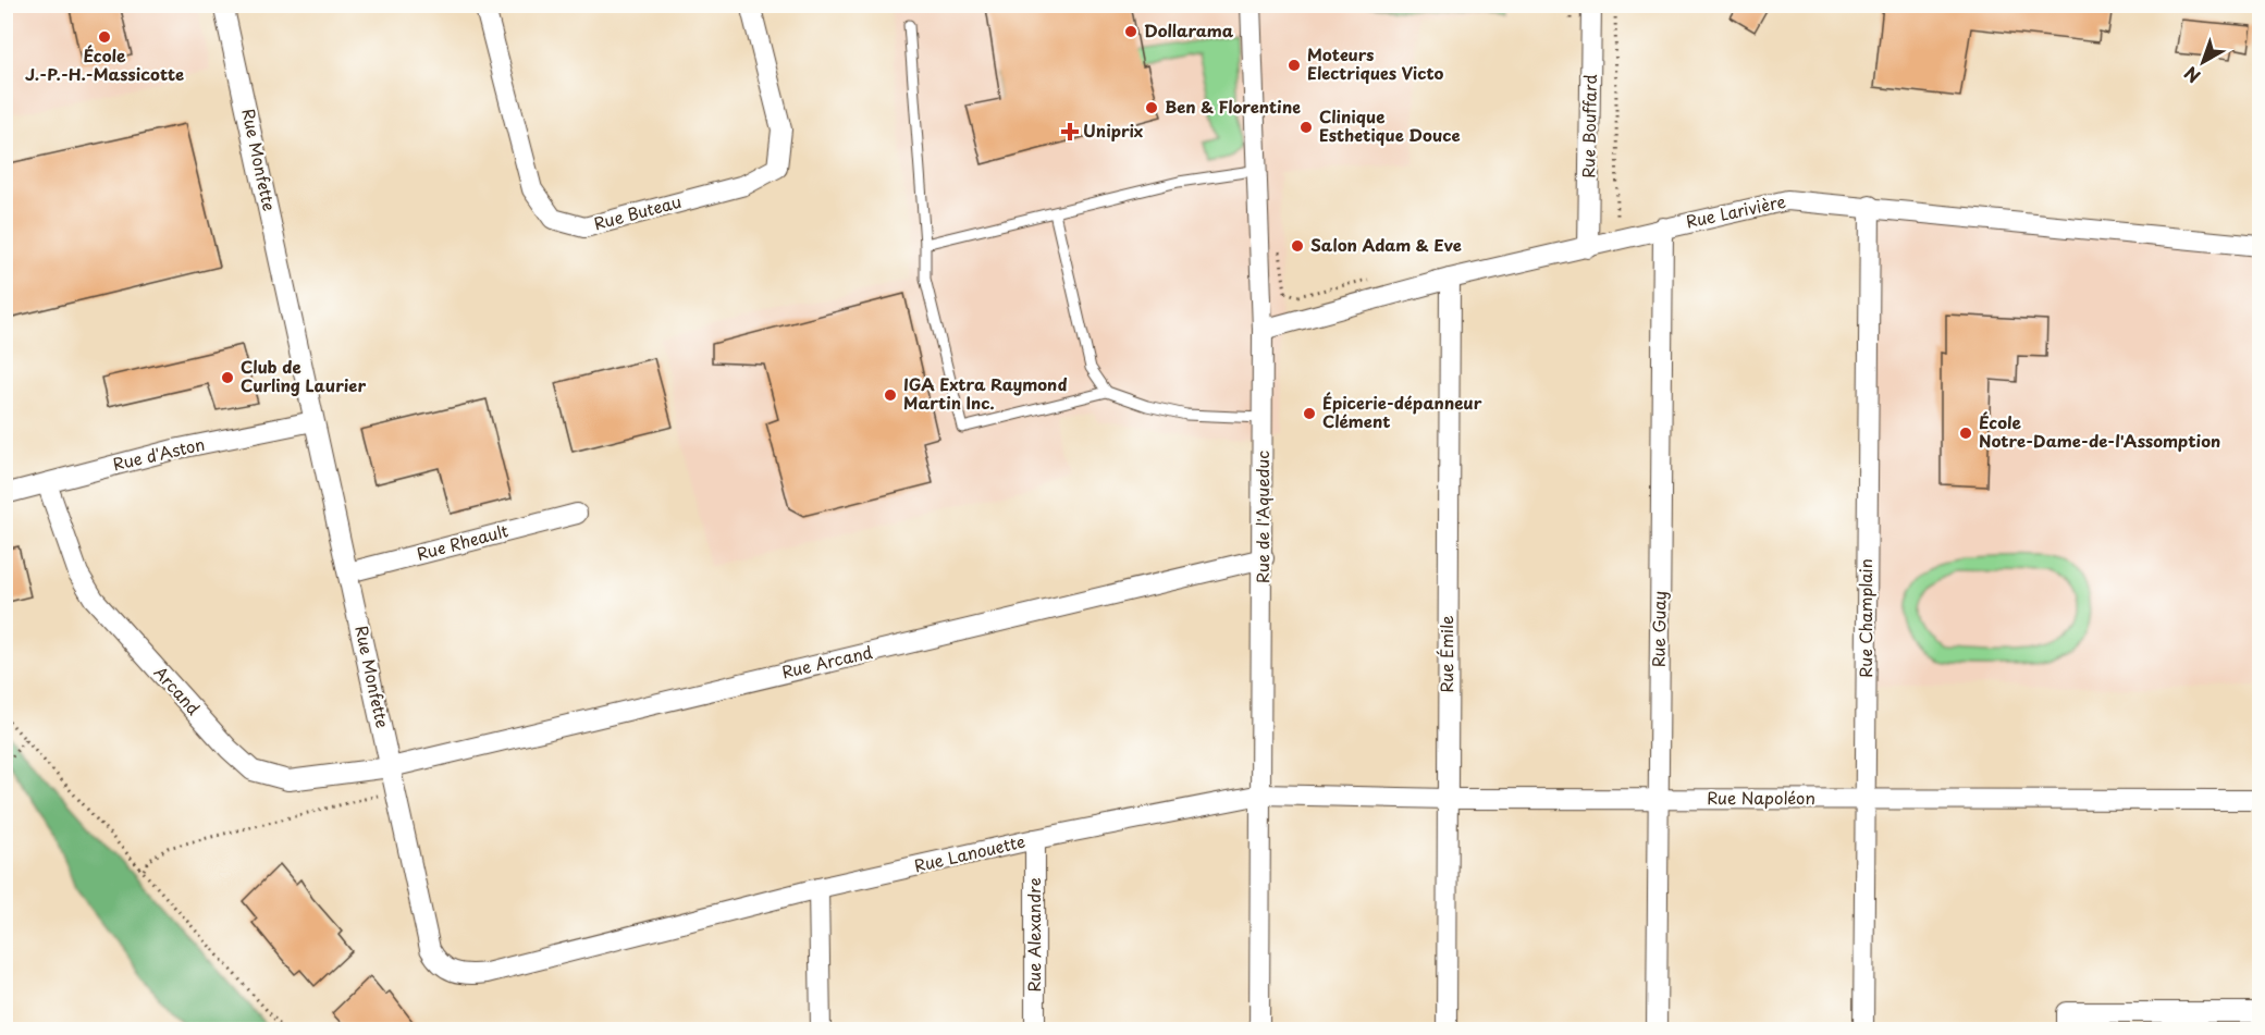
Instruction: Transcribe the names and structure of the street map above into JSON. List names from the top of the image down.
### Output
{
  "streets": {
    "street": [
      "Rue Bouffard",
      "Rue Monfette",
      "Rue Larivière",
      "Rue Buteau",
      "Rue d'Aston",
      "Rue de l'Aqueduc",
      "Rue Rheault",
      "Rue Champlain",
      "Rue Guay",
      "Rue Émile",
      "Rue Arcand",
      "Arcand",
      "Rue Napoléon",
      "Rue Lanouette",
      "Rue Alexandre"
    ]
  },
  "crossings": [
    ["Rue Bouffard", "Rue Larivière"],
    ["Rue Monfette", "Rue d'Aston"],
    ["Rue Monfette", "Rue Rheault"],
    ["Rue Monfette", "Rue Arcand"],
    ["Rue Monfette", "Arcand"],
    ["Rue Monfette", "Rue Lanouette"],
    ["Rue Larivière", "Rue de l'Aqueduc"],
    ["Rue Larivière", "Rue Champlain"],
    ["Rue Larivière", "Rue Guay"],
    ["Rue Larivière", "Rue Émile"],
    ["Rue d'Aston", "Arcand"],
    ["Rue de l'Aqueduc", "Rue Arcand"],
    ["Rue de l'Aqueduc", "Rue Napoléon"],
    ["Rue de l'Aqueduc", "Rue Lanouette"],
    ["Rue Champlain", "Rue Napoléon"],
    ["Rue Guay", "Rue Napoléon"],
    ["Rue Émile", "Rue Napoléon"],
    ["Rue Arcand", "Arcand"],
    ["Rue Napoléon", "Rue Lanouette"],
    ["Rue Lanouette", "Rue Alexandre"]
  ],
  "places": {
    "other": [
      "Dollarama",
      "École J.-P.-H.-Massicotte",
      "Moteurs Electriques Victo",
      "Ben & Florentine",
      "Clinique Esthetique Douce",
      "Salon Adam & Eve",
      "Club de Curling Laurier",
      "IGA Extra Raymond Martin Inc.",
      "Épicerie-dépanneur Clément",
      "École Notre-Dame-de-l'Assomption"
    ],
    "health": ["Uniprix"]
  },
  "north": "bottom left"
}
